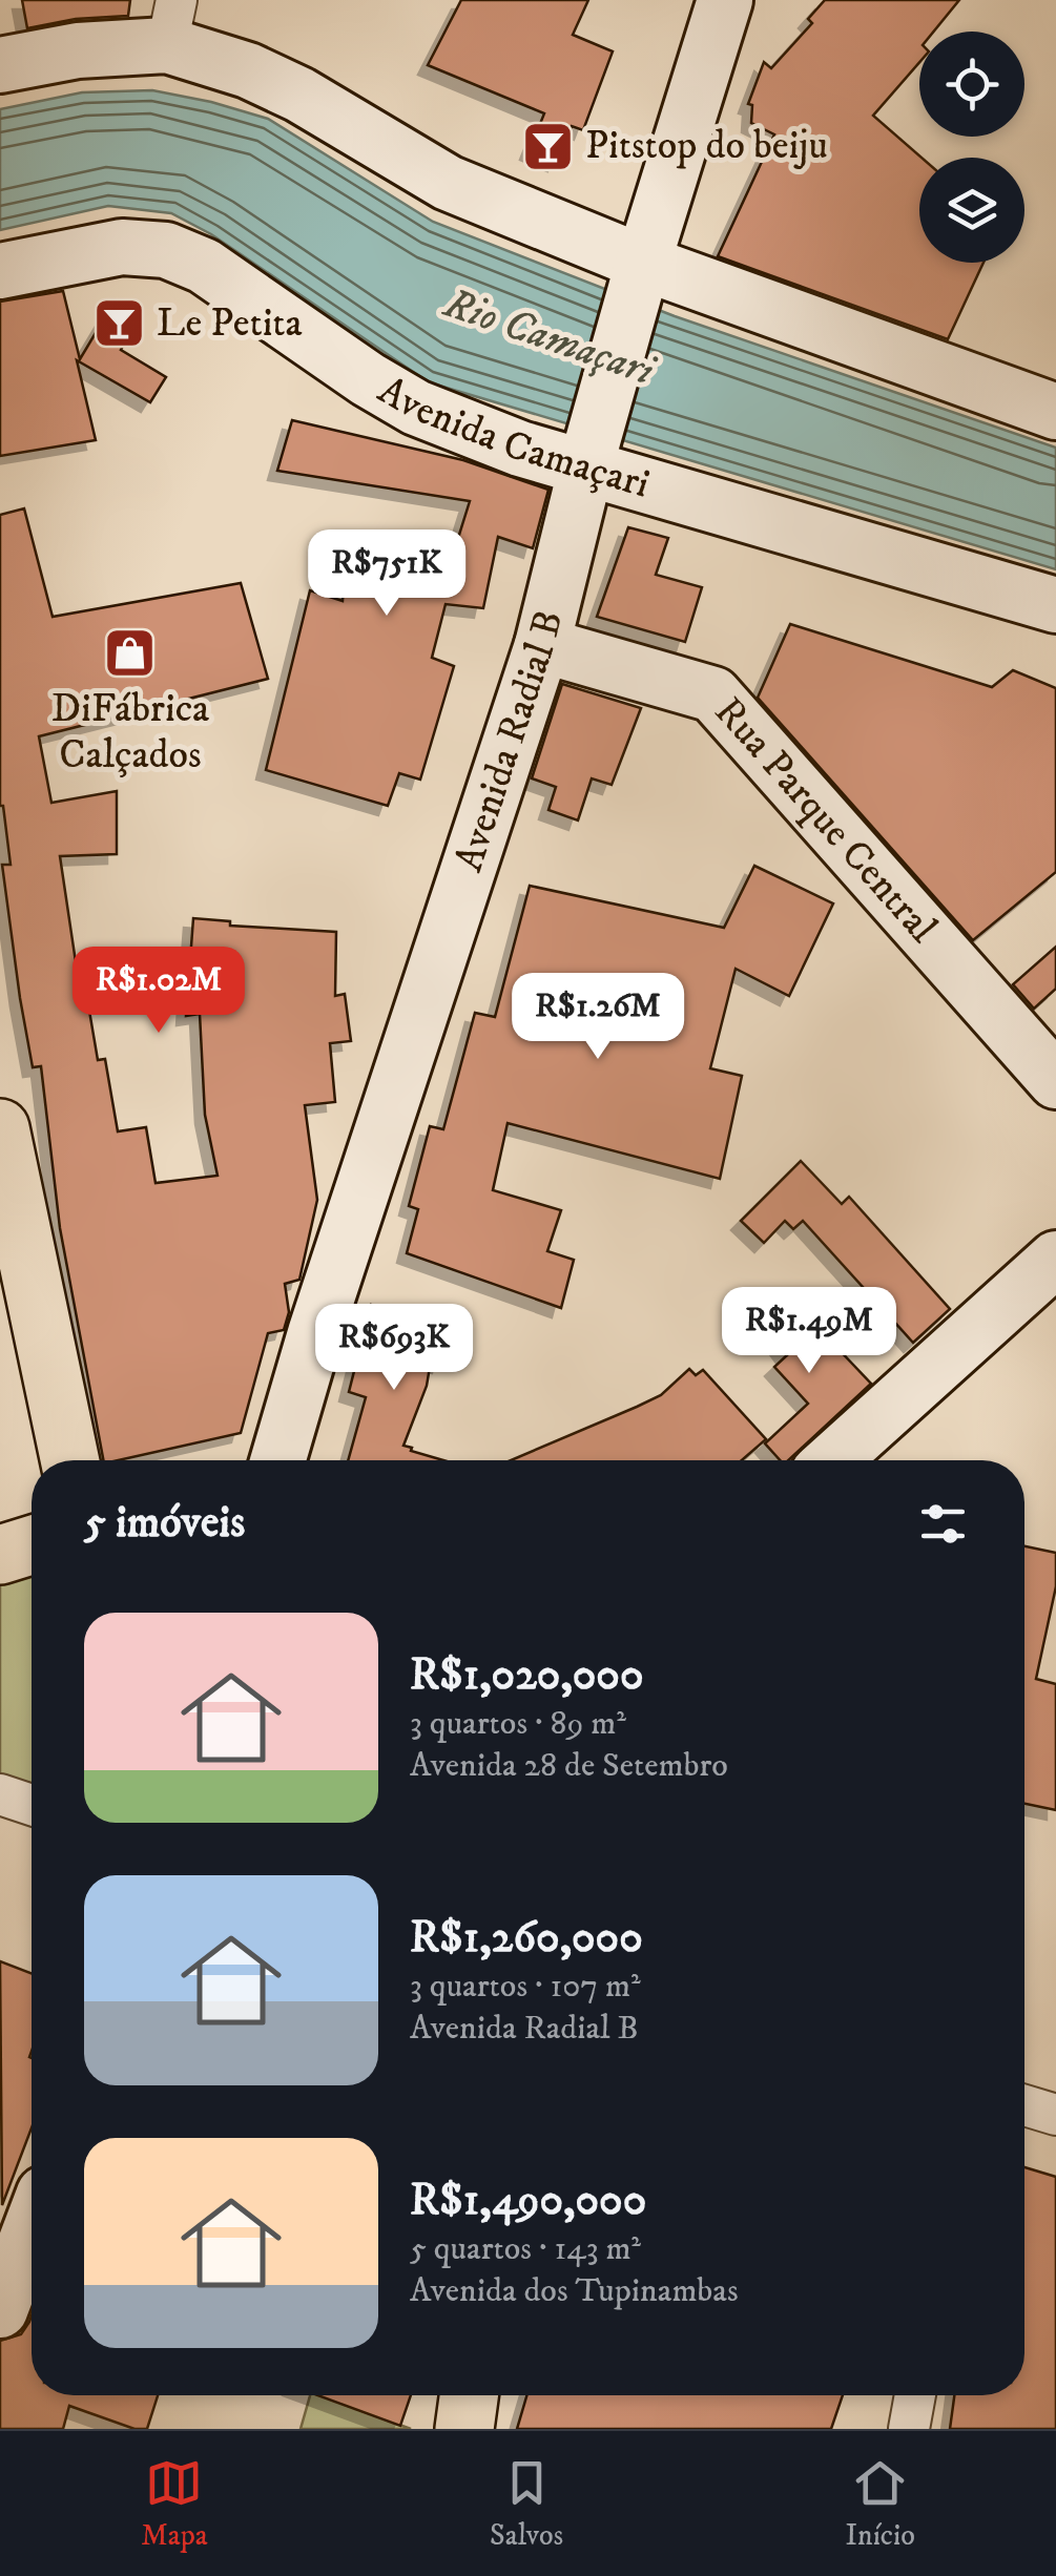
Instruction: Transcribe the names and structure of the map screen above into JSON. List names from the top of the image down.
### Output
{
  "streets": {
    "street": ["Avenida Camaçari", "Avenida Radial B", "Rua Parque Central"]
  },
  "crossings": [
    ["Avenida Camaçari", "Avenida Radial B"],
    ["Avenida Radial B", "Rua Parque Central"]
  ],
  "water": ["Rio Camaçari"],
  "places": {
    "bar": ["Pitstop do beiju", "Le Petita"],
    "shop": ["DiFábrica Calçados"]
  },
  "page": {
    "price": [
      "R$751K",
      "R$1.02M",
      "R$1.26M",
      "R$1.49M",
      "R$693K"
    ],
    "heading": "5 imóveis",
    "list": [
      {
        "name": "R$1,020,000",
        "note": "3 quartos · 89 m² · Avenida 28 de Setembro"
      },
      {
        "name": "R$1,260,000",
        "note": "3 quartos · 107 m² · Avenida Radial B"
      },
      {
        "name": "R$1,490,000",
        "note": "5 quartos · 143 m² · Avenida dos Tupinambas"
      }
    ],
    "tabs": ["Mapa", "Salvos", "Início"]
  }
}
